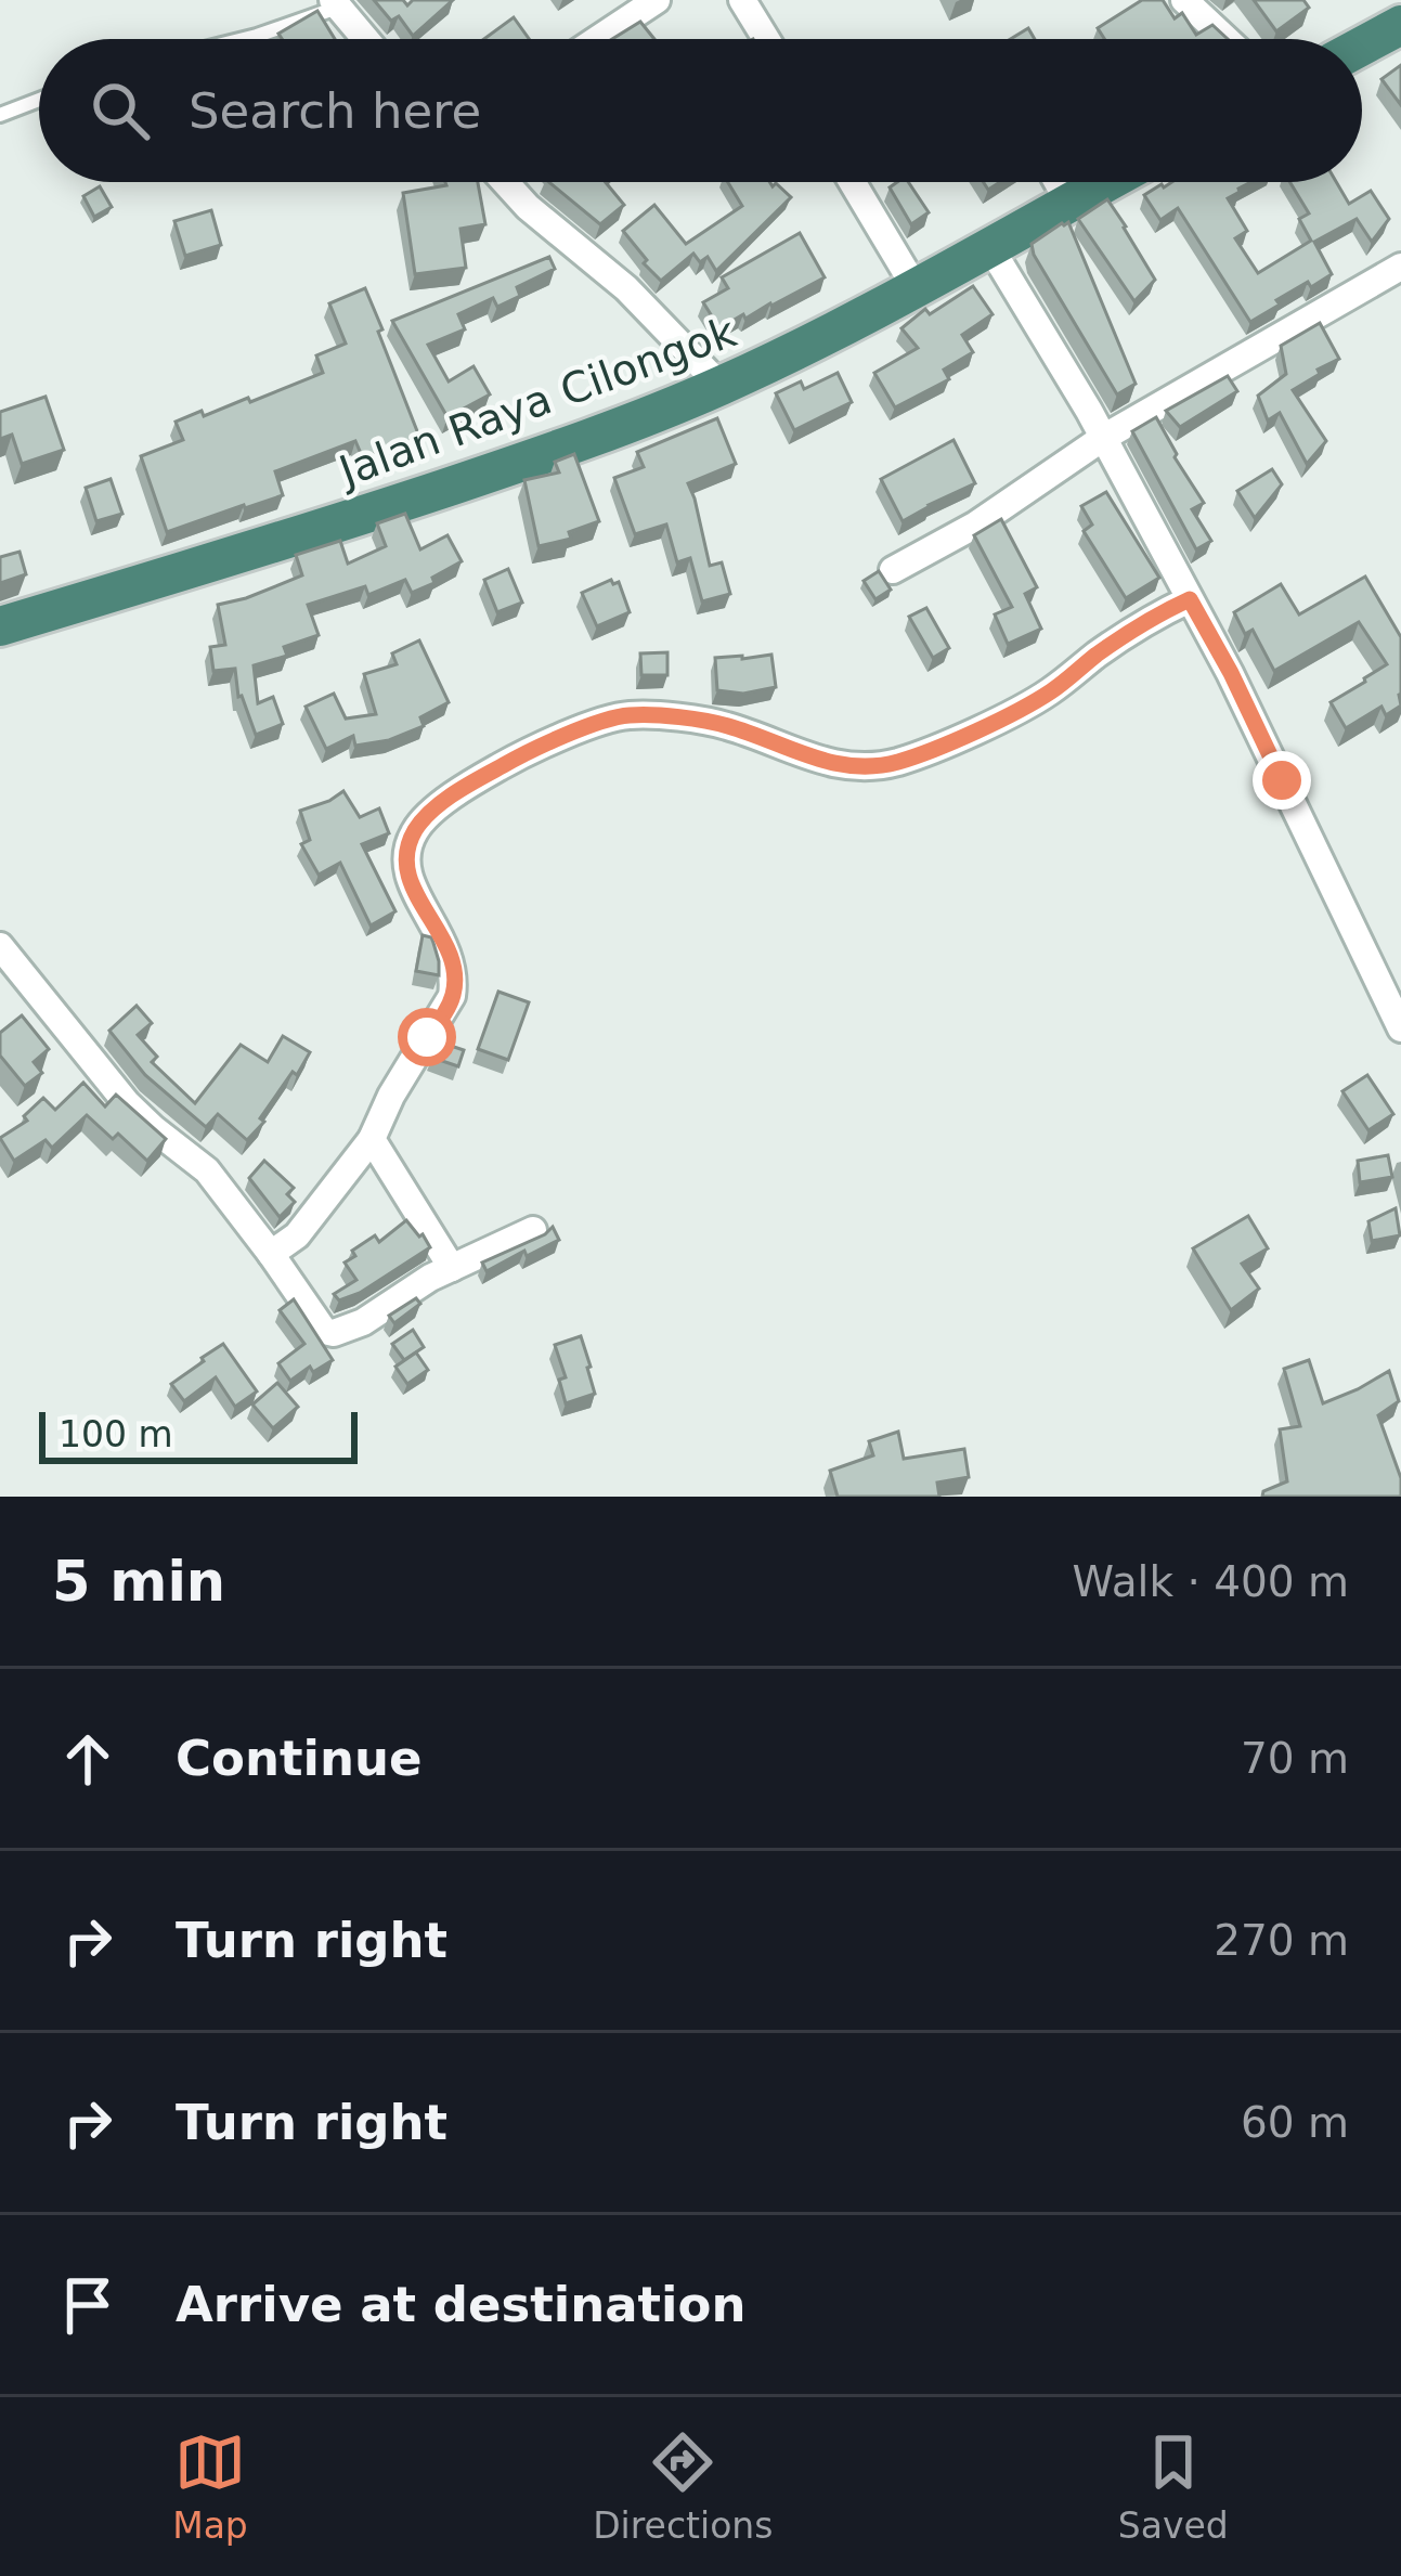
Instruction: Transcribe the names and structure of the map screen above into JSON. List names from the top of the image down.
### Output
{
  "streets": {
    "highway": ["Jalan Raya Cilongok"]
  },
  "scale_bar": "100 m",
  "page": {
    "search": "Search here",
    "scale": "100 m",
    "heading": ["5 min", "Walk · 400 m"],
    "list": [
      ["Continue", "70 m"],
      ["Turn right", "270 m"],
      ["Turn right", "60 m"],
      "Arrive at destination"
    ],
    "nav": ["Map", "Directions", "Saved"]
  }
}
